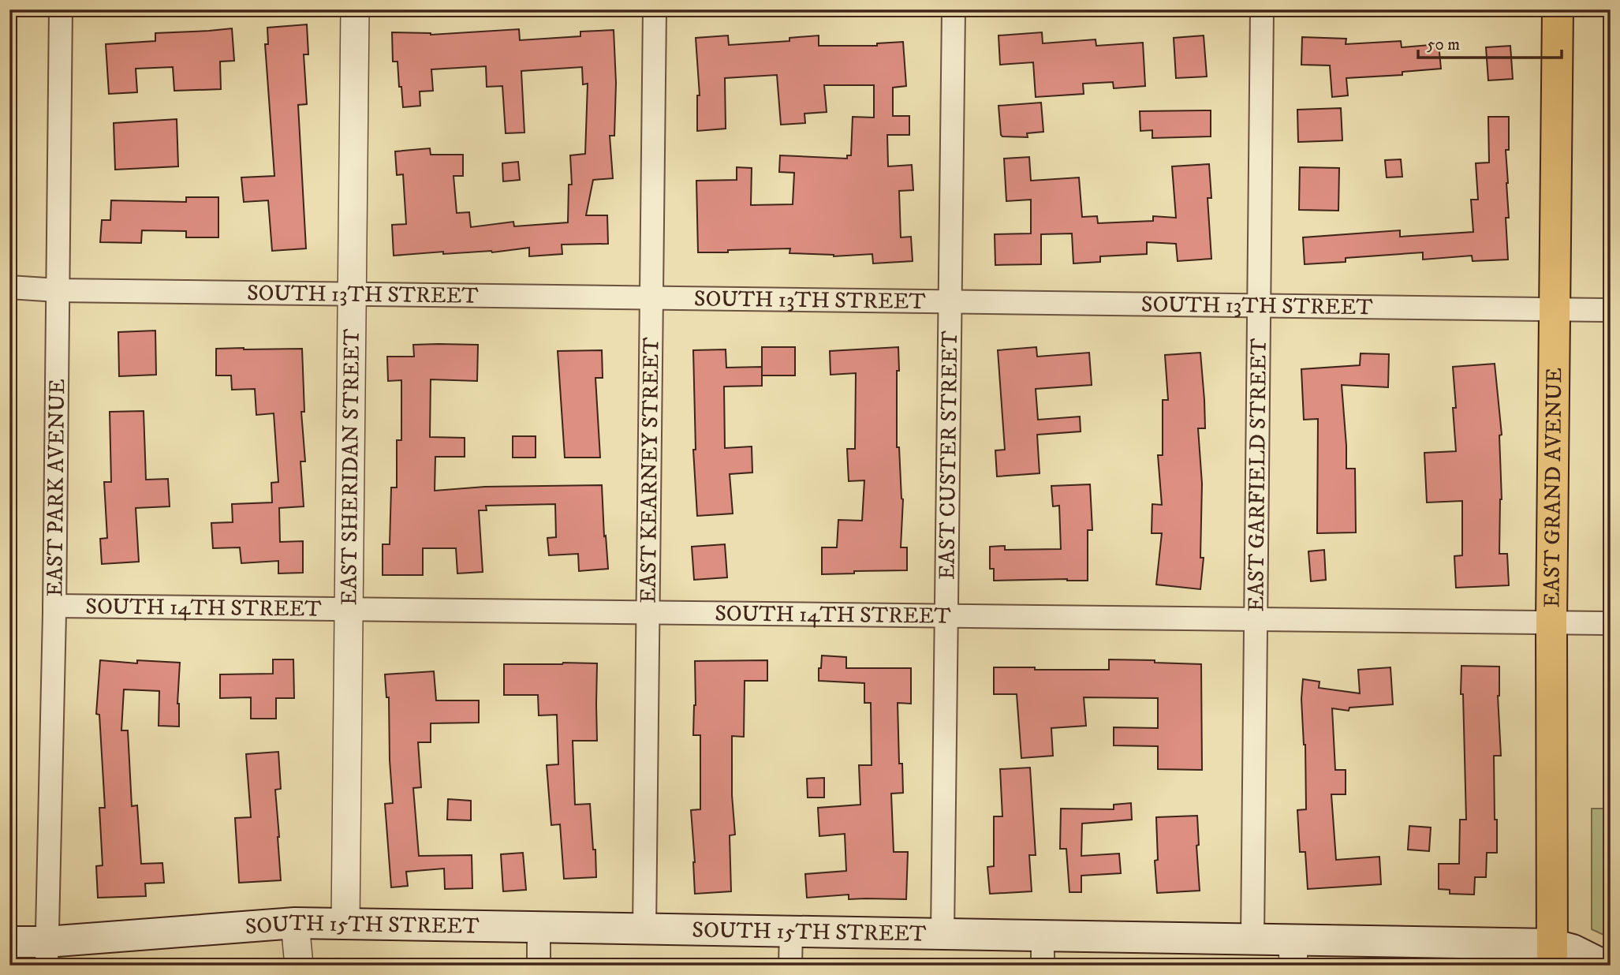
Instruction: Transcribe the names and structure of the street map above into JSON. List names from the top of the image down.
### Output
{
  "streets": {
    "main road": ["EAST GRAND AVENUE", "SOUTH 15TH STREET"],
    "street": [
      "SOUTH 13TH STREET",
      "EAST CUSTER STREET",
      "EAST SHERIDAN STREET",
      "EAST KEARNEY STREET",
      "EAST GARFIELD STREET",
      "EAST PARK AVENUE",
      "SOUTH 14TH STREET"
    ]
  },
  "crossings": [
    ["SOUTH 13TH STREET", "EAST CUSTER STREET"],
    ["SOUTH 13TH STREET", "EAST SHERIDAN STREET"],
    ["SOUTH 13TH STREET", "EAST KEARNEY STREET"],
    ["SOUTH 13TH STREET", "EAST GARFIELD STREET"],
    ["SOUTH 13TH STREET", "EAST PARK AVENUE"],
    ["SOUTH 13TH STREET", "EAST GRAND AVENUE"],
    ["EAST CUSTER STREET", "SOUTH 14TH STREET"],
    ["EAST CUSTER STREET", "SOUTH 15TH STREET"],
    ["EAST SHERIDAN STREET", "SOUTH 14TH STREET"],
    ["EAST SHERIDAN STREET", "SOUTH 15TH STREET"],
    ["EAST KEARNEY STREET", "SOUTH 14TH STREET"],
    ["EAST KEARNEY STREET", "SOUTH 15TH STREET"],
    ["EAST GARFIELD STREET", "SOUTH 14TH STREET"],
    ["EAST GARFIELD STREET", "SOUTH 15TH STREET"],
    ["EAST PARK AVENUE", "SOUTH 14TH STREET"],
    ["EAST PARK AVENUE", "SOUTH 15TH STREET"],
    ["EAST GRAND AVENUE", "SOUTH 14TH STREET"],
    ["EAST GRAND AVENUE", "SOUTH 15TH STREET"]
  ],
  "scale_bar": "50 m"
}
